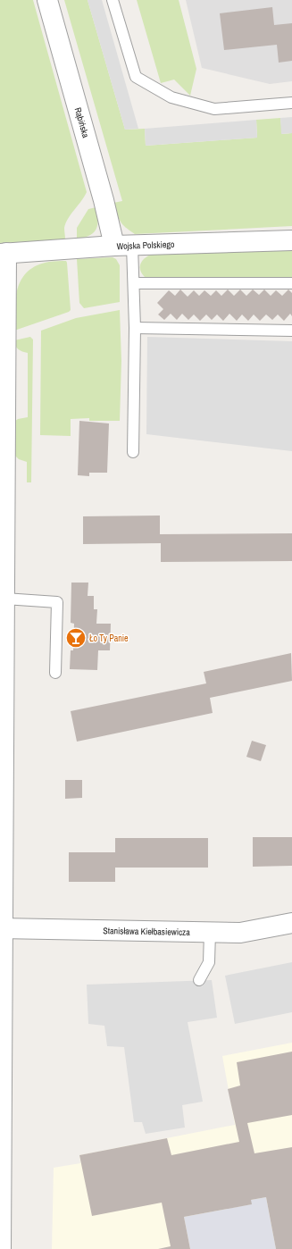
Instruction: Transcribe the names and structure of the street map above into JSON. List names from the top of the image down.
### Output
{
  "streets": {
    "street": ["Rąbińska", "Wojska Polskiego", "Stanisława Kiełbasiewicza"]
  },
  "crossings": [
    ["Rąbińska", "Wojska Polskiego"]
  ],
  "places": {
    "bar": ["Ło Ty Panie"]
  }
}
